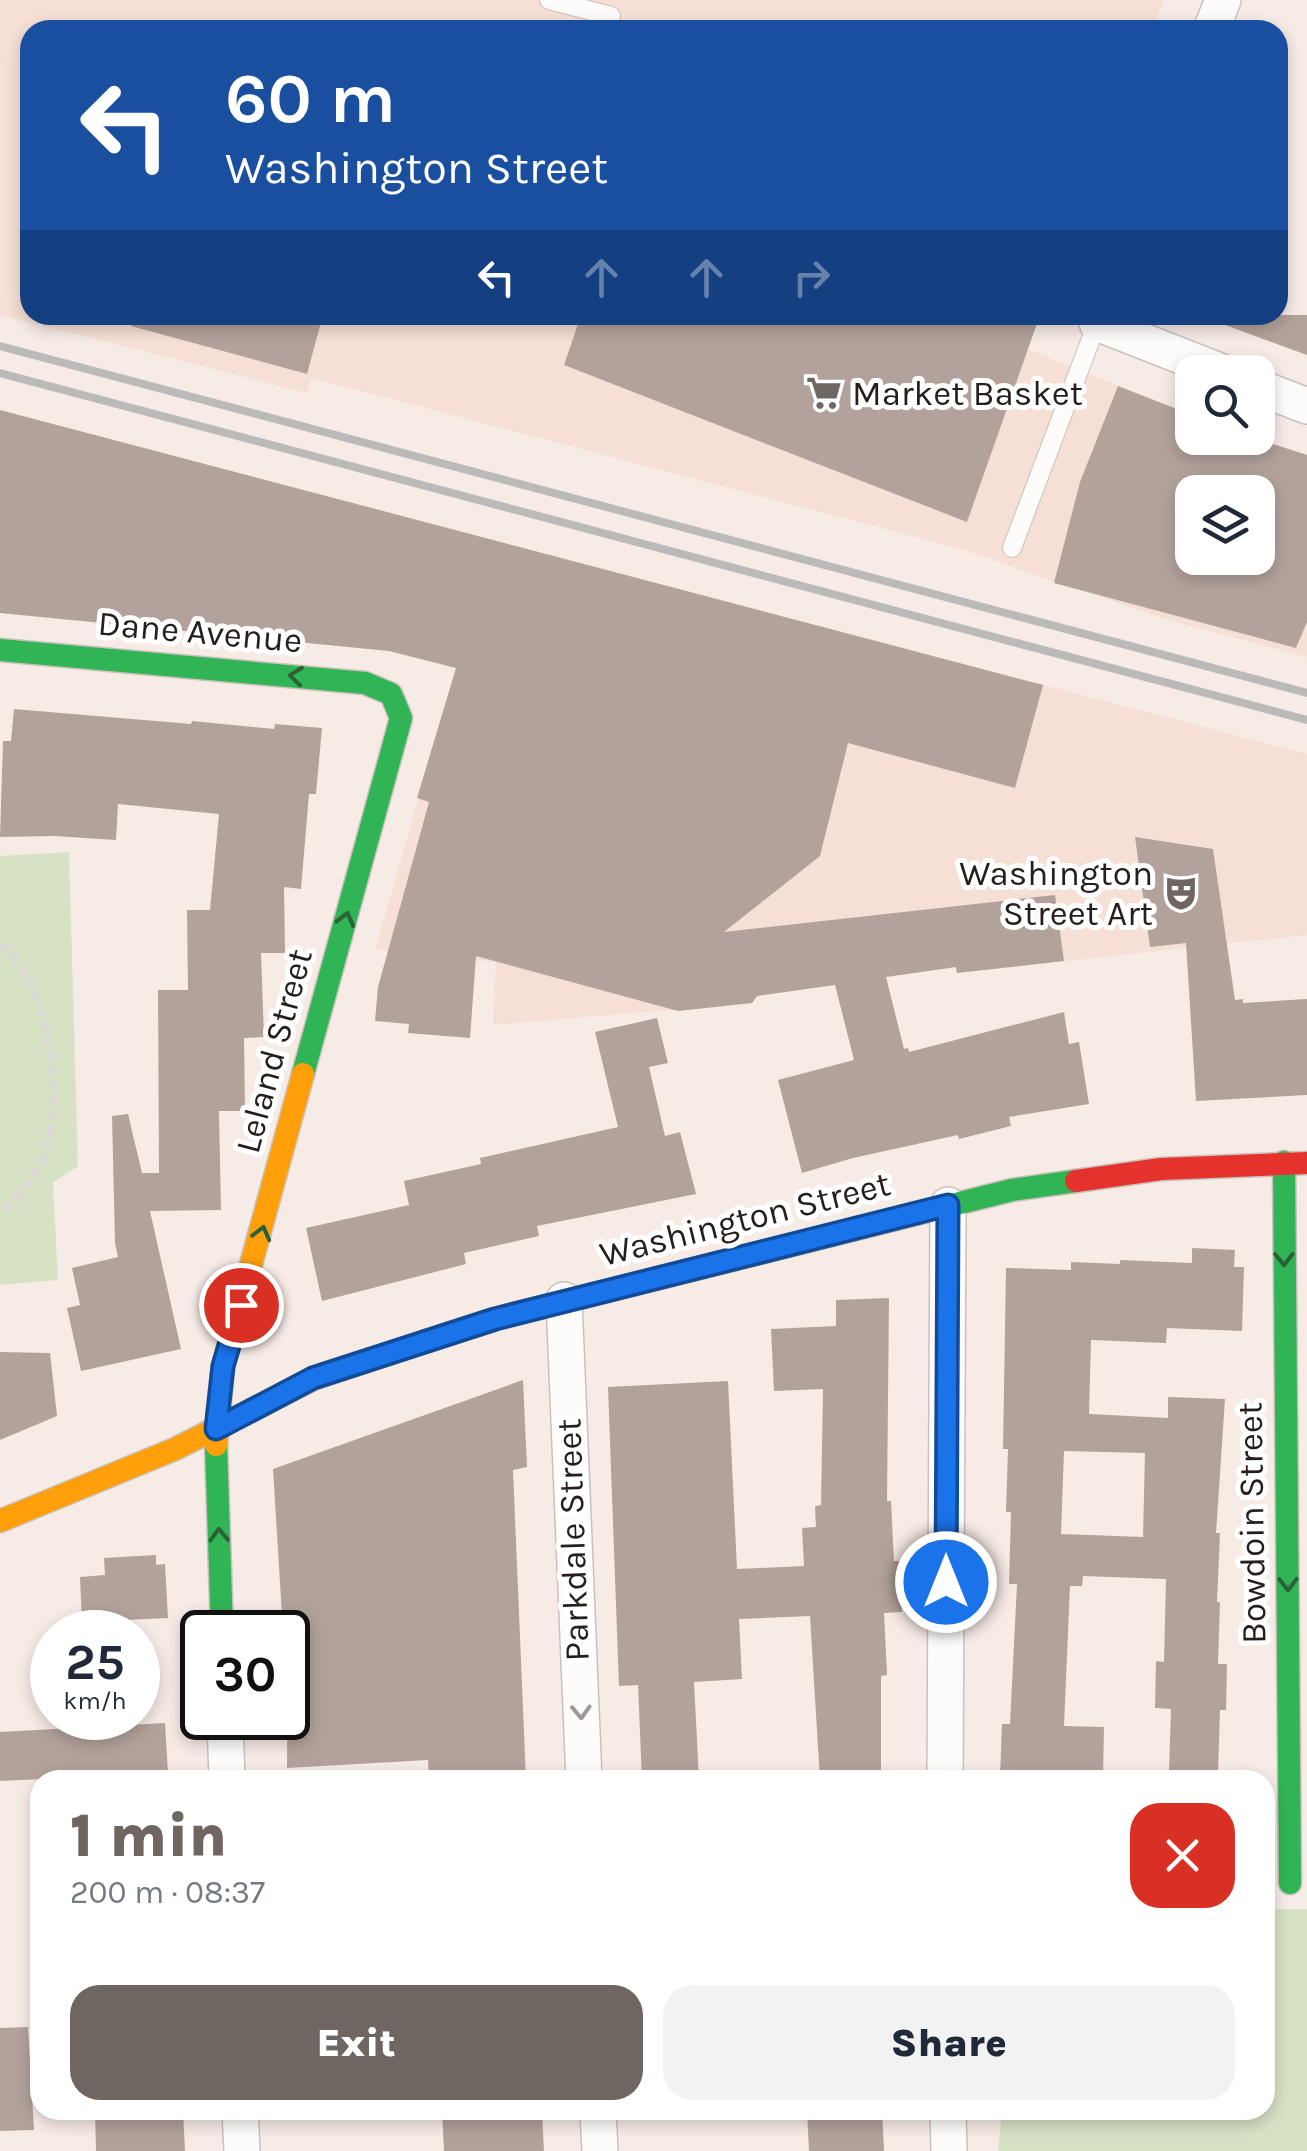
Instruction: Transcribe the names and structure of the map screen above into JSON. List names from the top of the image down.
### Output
{
  "streets": {
    "street": [
      "Dane Avenue",
      "Leland Street",
      "Washington Street",
      "Bowdoin Street",
      "Parkdale Street"
    ]
  },
  "crossings": [
    ["Dane Avenue", "Leland Street"],
    ["Leland Street", "Washington Street"],
    ["Washington Street", "Bowdoin Street"],
    ["Washington Street", "Parkdale Street"]
  ],
  "one_way": [
    "Dane Avenue",
    "Leland Street",
    "Bowdoin Street",
    "Parkdale Street"
  ],
  "places": {
    "supermarket": ["Market Basket"],
    "theatre": ["Washington Street Art"]
  },
  "page": {
    "turn": ["60 m", "Washington Street"],
    "speed": "25 km/h",
    "limit": "30",
    "heading": ["1 min", "200 m · 08:37"],
    "buttons": ["Exit", "Share"]
  }
}
